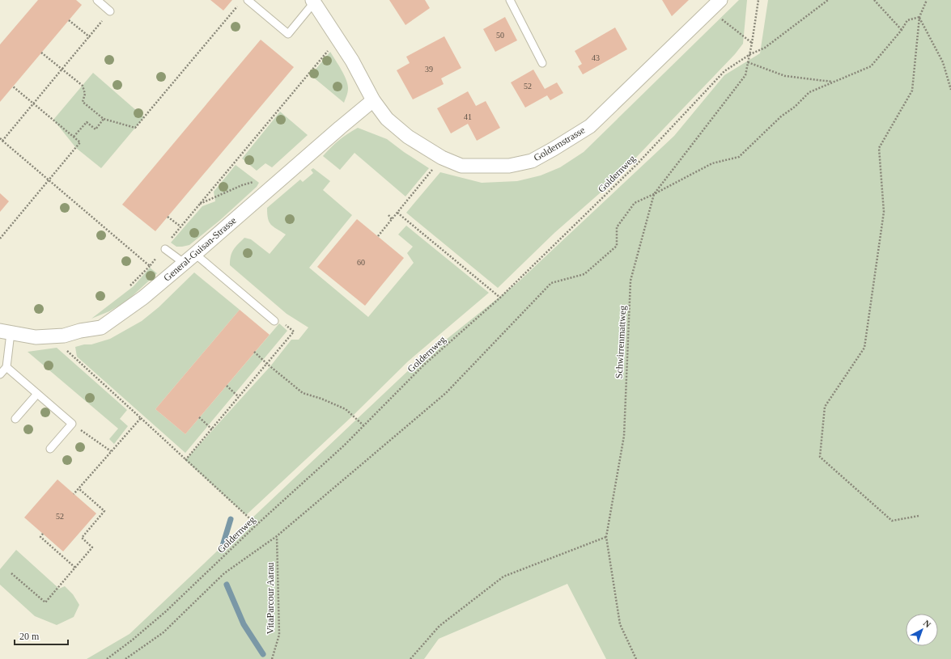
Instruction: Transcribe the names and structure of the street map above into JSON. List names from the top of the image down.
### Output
{
  "streets": {
    "street": ["Goldernstrasse", "General-Guisan-Strasse"],
    "path": ["Goldernweg", "Schwirrenmattweg", "VitaParcour Aarau"]
  },
  "crossings": [
    ["Goldernstrasse", "General-Guisan-Strasse"],
    ["Goldernweg", "Schwirrenmattweg"]
  ],
  "house_numbers": [
    "50",
    "43",
    "39",
    "52",
    "41",
    "60",
    "52"
  ],
  "scale_bar": "20 m",
  "north": "top right"
}
